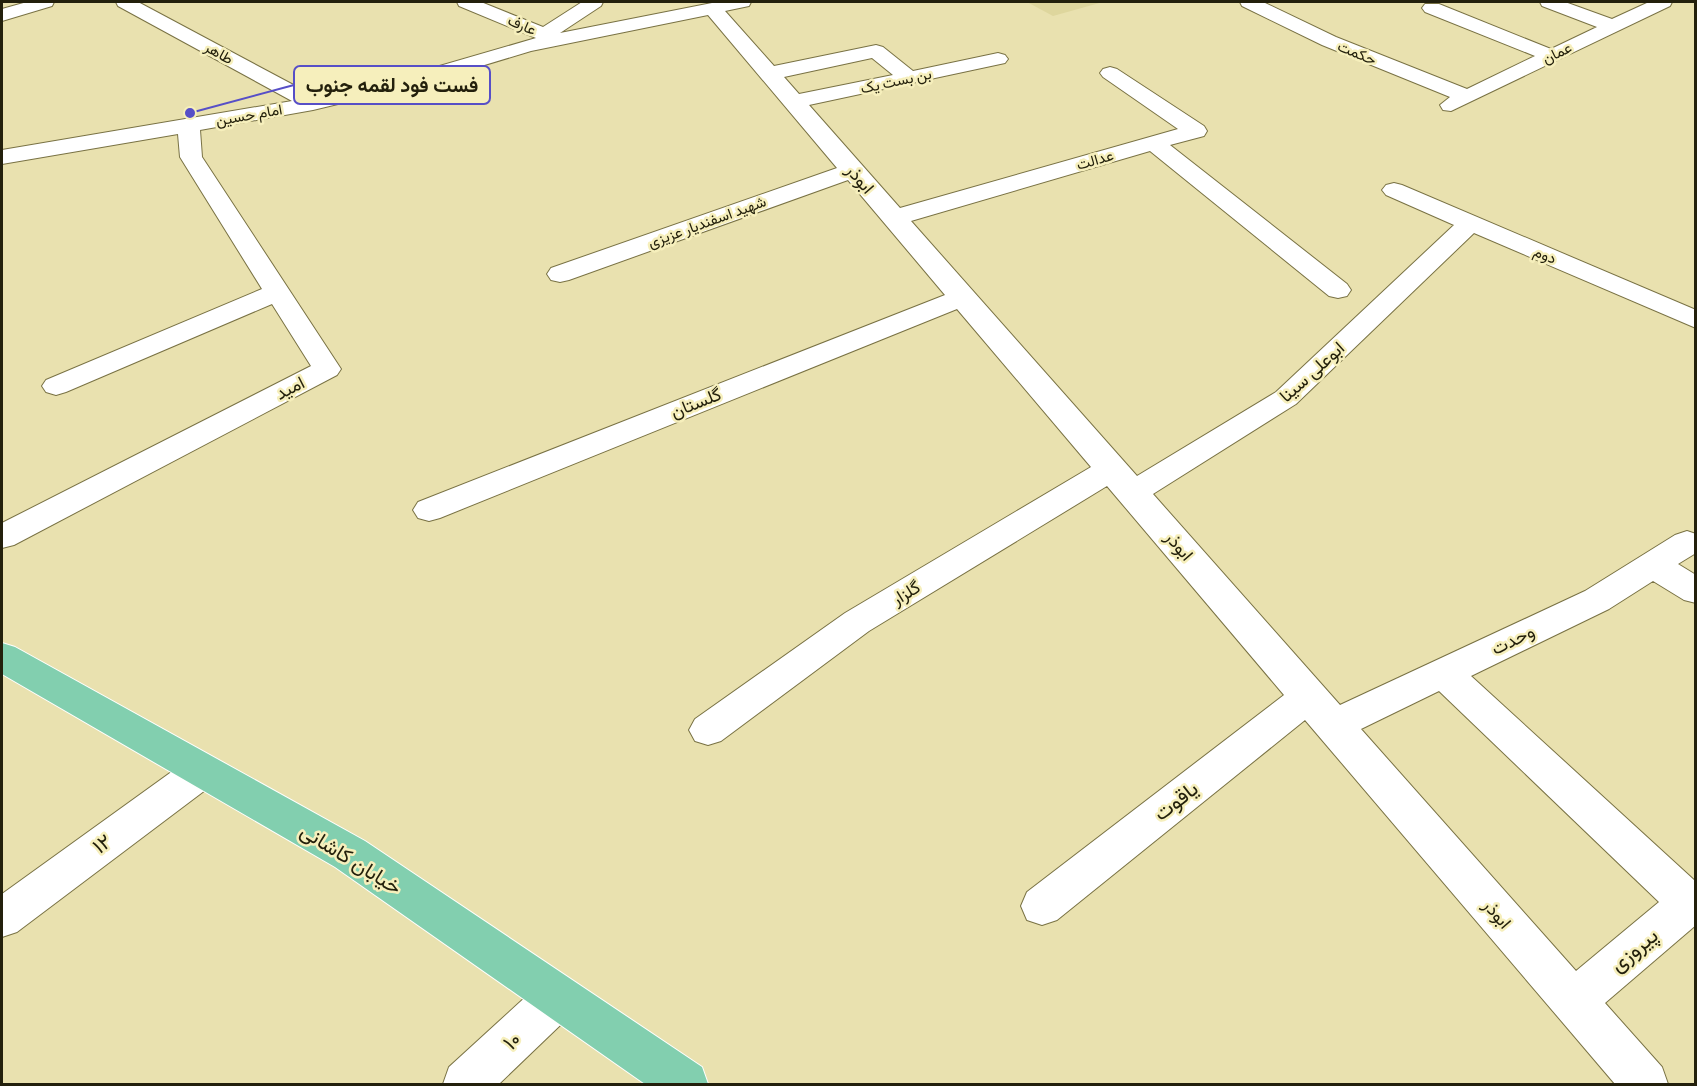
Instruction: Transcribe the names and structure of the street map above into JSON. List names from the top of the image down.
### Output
{
  "streets": {
    "main road": ["خیابان کاشانی"],
    "street": [
      "عارف",
      "طاهر",
      "حکمت",
      "عمان",
      "بن بست یک",
      "امام حسین",
      "عدالت",
      "ابوذر",
      "شهید اسفندیار عزیزی",
      "دوم",
      "ابوعلی سینا",
      "امید",
      "گلستان",
      "گلزار",
      "وحدت",
      "یاقوت",
      "۱۲",
      "پیروزی",
      "۱۰"
    ]
  },
  "crossings": [
    ["عارف", "امام حسین"],
    ["طاهر", "امام حسین"],
    ["حکمت", "عمان"],
    ["بن بست یک", "ابوذر"],
    ["امام حسین", "ابوذر"],
    ["امام حسین", "امید"],
    ["عدالت", "ابوذر"],
    ["ابوذر", "شهید اسفندیار عزیزی"],
    ["ابوذر", "ابوعلی سینا"],
    ["ابوذر", "گلستان"],
    ["ابوذر", "گلزار"],
    ["ابوذر", "وحدت"],
    ["ابوذر", "یاقوت"],
    ["ابوذر", "پیروزی"],
    ["دوم", "ابوعلی سینا"],
    ["ابوعلی سینا", "گلزار"],
    ["۱۲", "خیابان کاشانی"],
    ["خیابان کاشانی", "۱۰"]
  ],
  "places": ["فست فود لقمه جنوب"]
}
